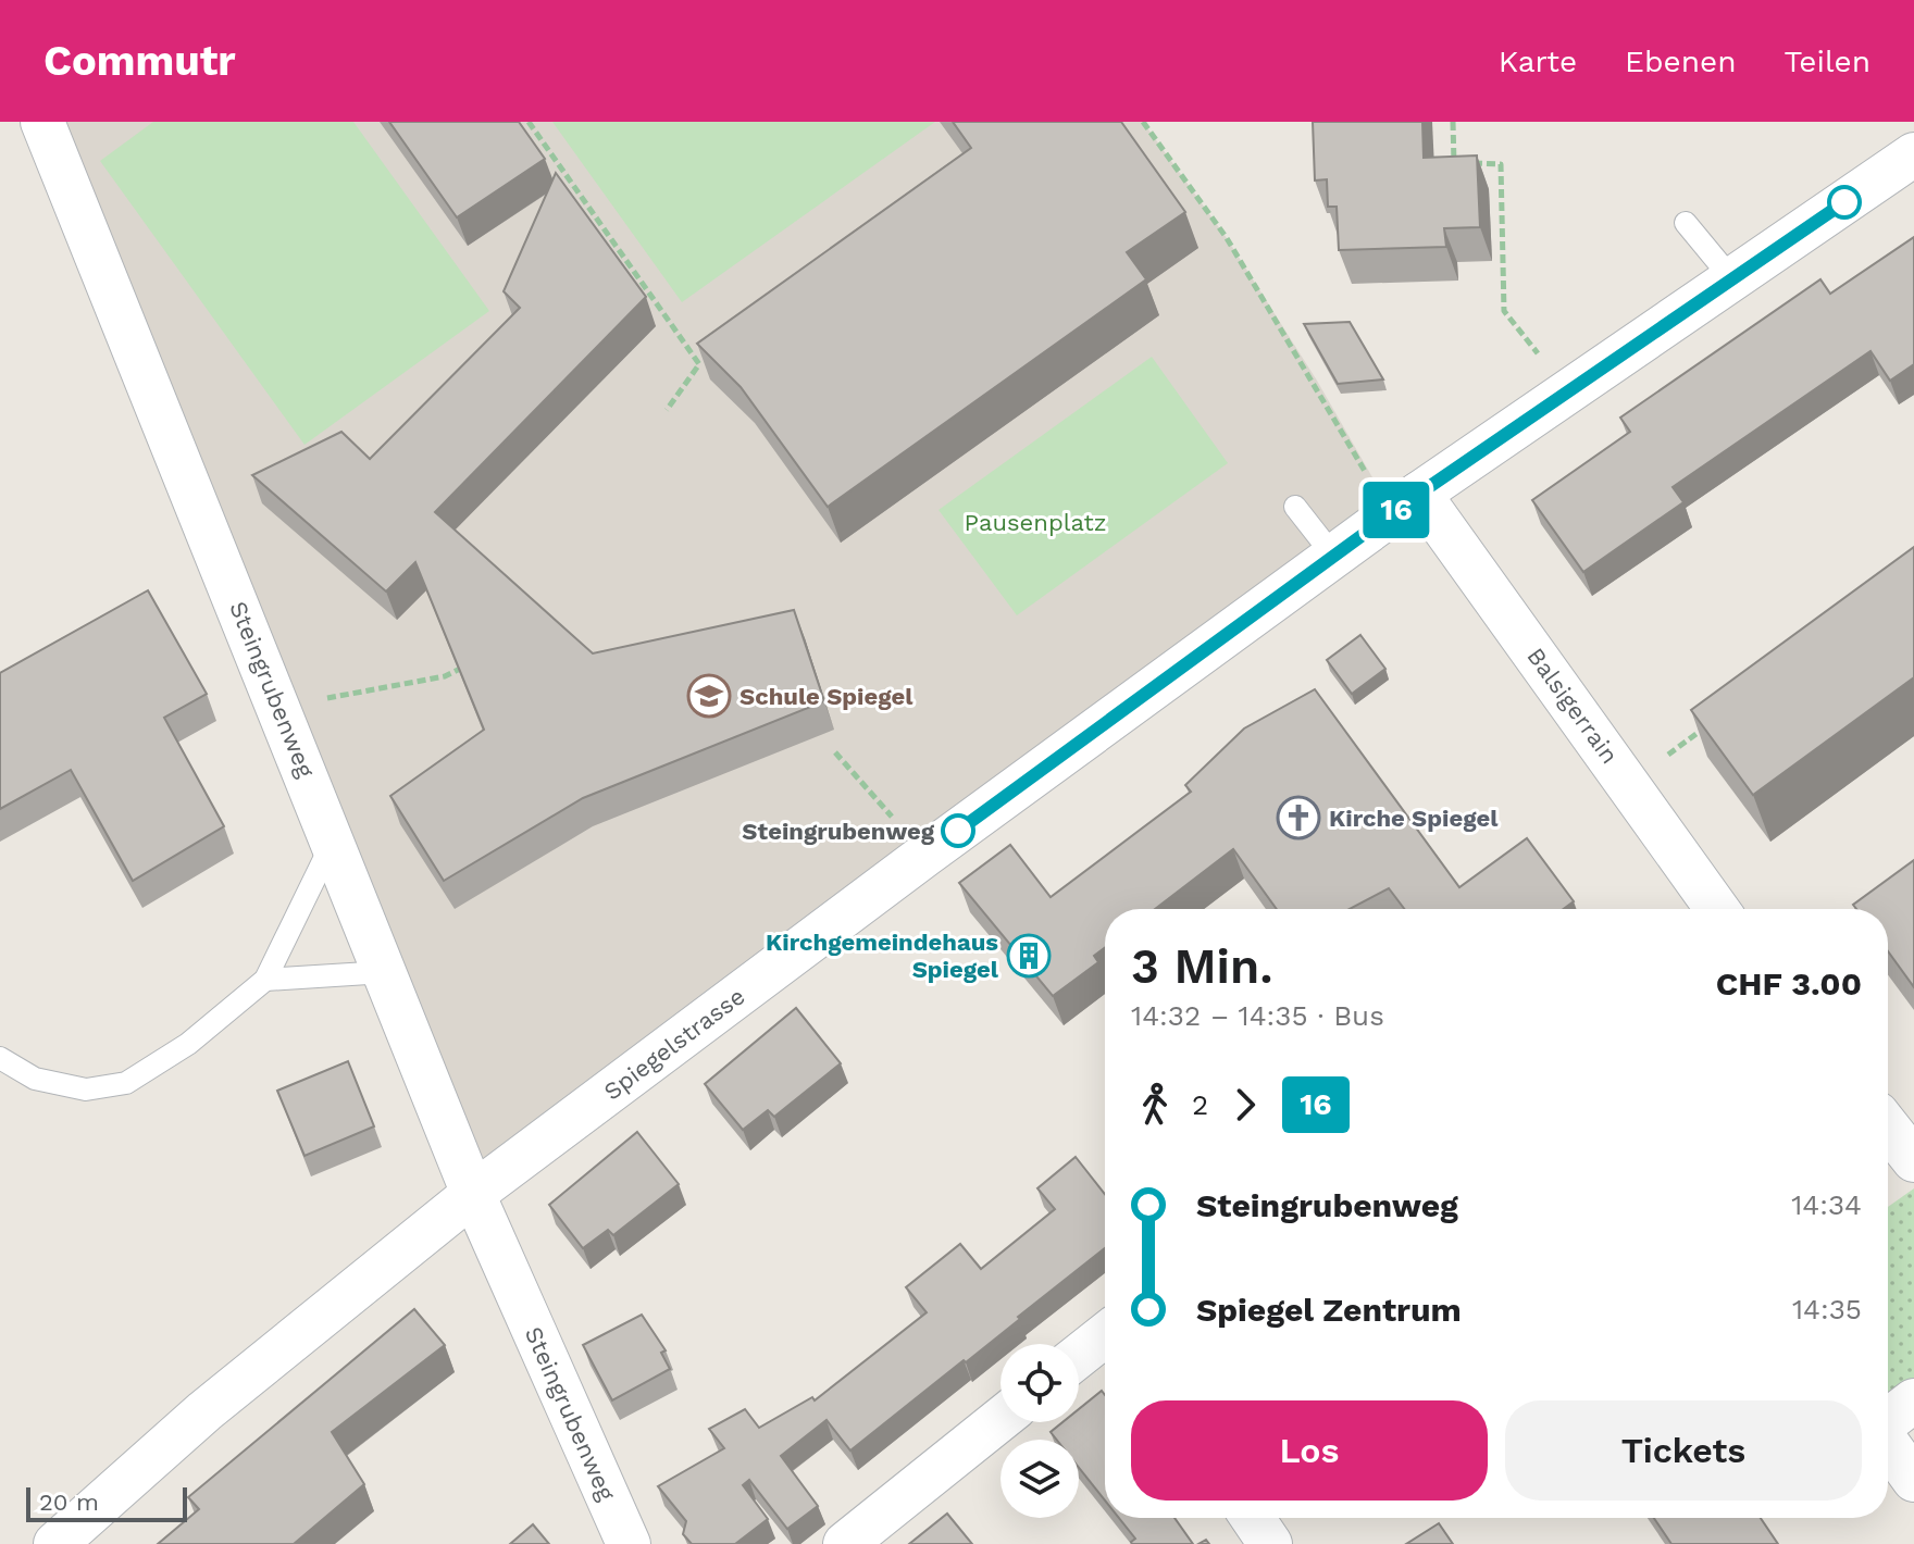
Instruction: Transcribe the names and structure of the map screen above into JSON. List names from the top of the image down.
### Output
{
  "streets": {
    "street": ["Steingrubenweg", "Balsigerrain", "Spiegelstrasse"]
  },
  "crossings": [
    ["Steingrubenweg", "Spiegelstrasse"],
    ["Balsigerrain", "Spiegelstrasse"]
  ],
  "parks": ["Pausenplatz"],
  "places": {
    "school or university": ["Schule Spiegel"],
    "church": ["Kirche Spiegel"],
    "other": ["Steingrubenweg"],
    "building": ["Kirchgemeindehaus Spiegel"]
  },
  "lines": ["bus line 16"],
  "scale_bar": "20 m",
  "page": {
    "header": "Commutr",
    "nav": ["Karte", "Ebenen", "Teilen"],
    "on_map": "16",
    "heading": ["3 Min.", "14:32 – 14:35 · Bus", "CHF 3.00"],
    "legs": ["2", "16"],
    "list": [
      {
        "name": "Steingrubenweg",
        "value": "14:34"
      },
      {
        "name": "Spiegel Zentrum",
        "value": "14:35"
      }
    ],
    "buttons": ["Los", "Tickets"],
    "scale": "20 m"
  }
}
